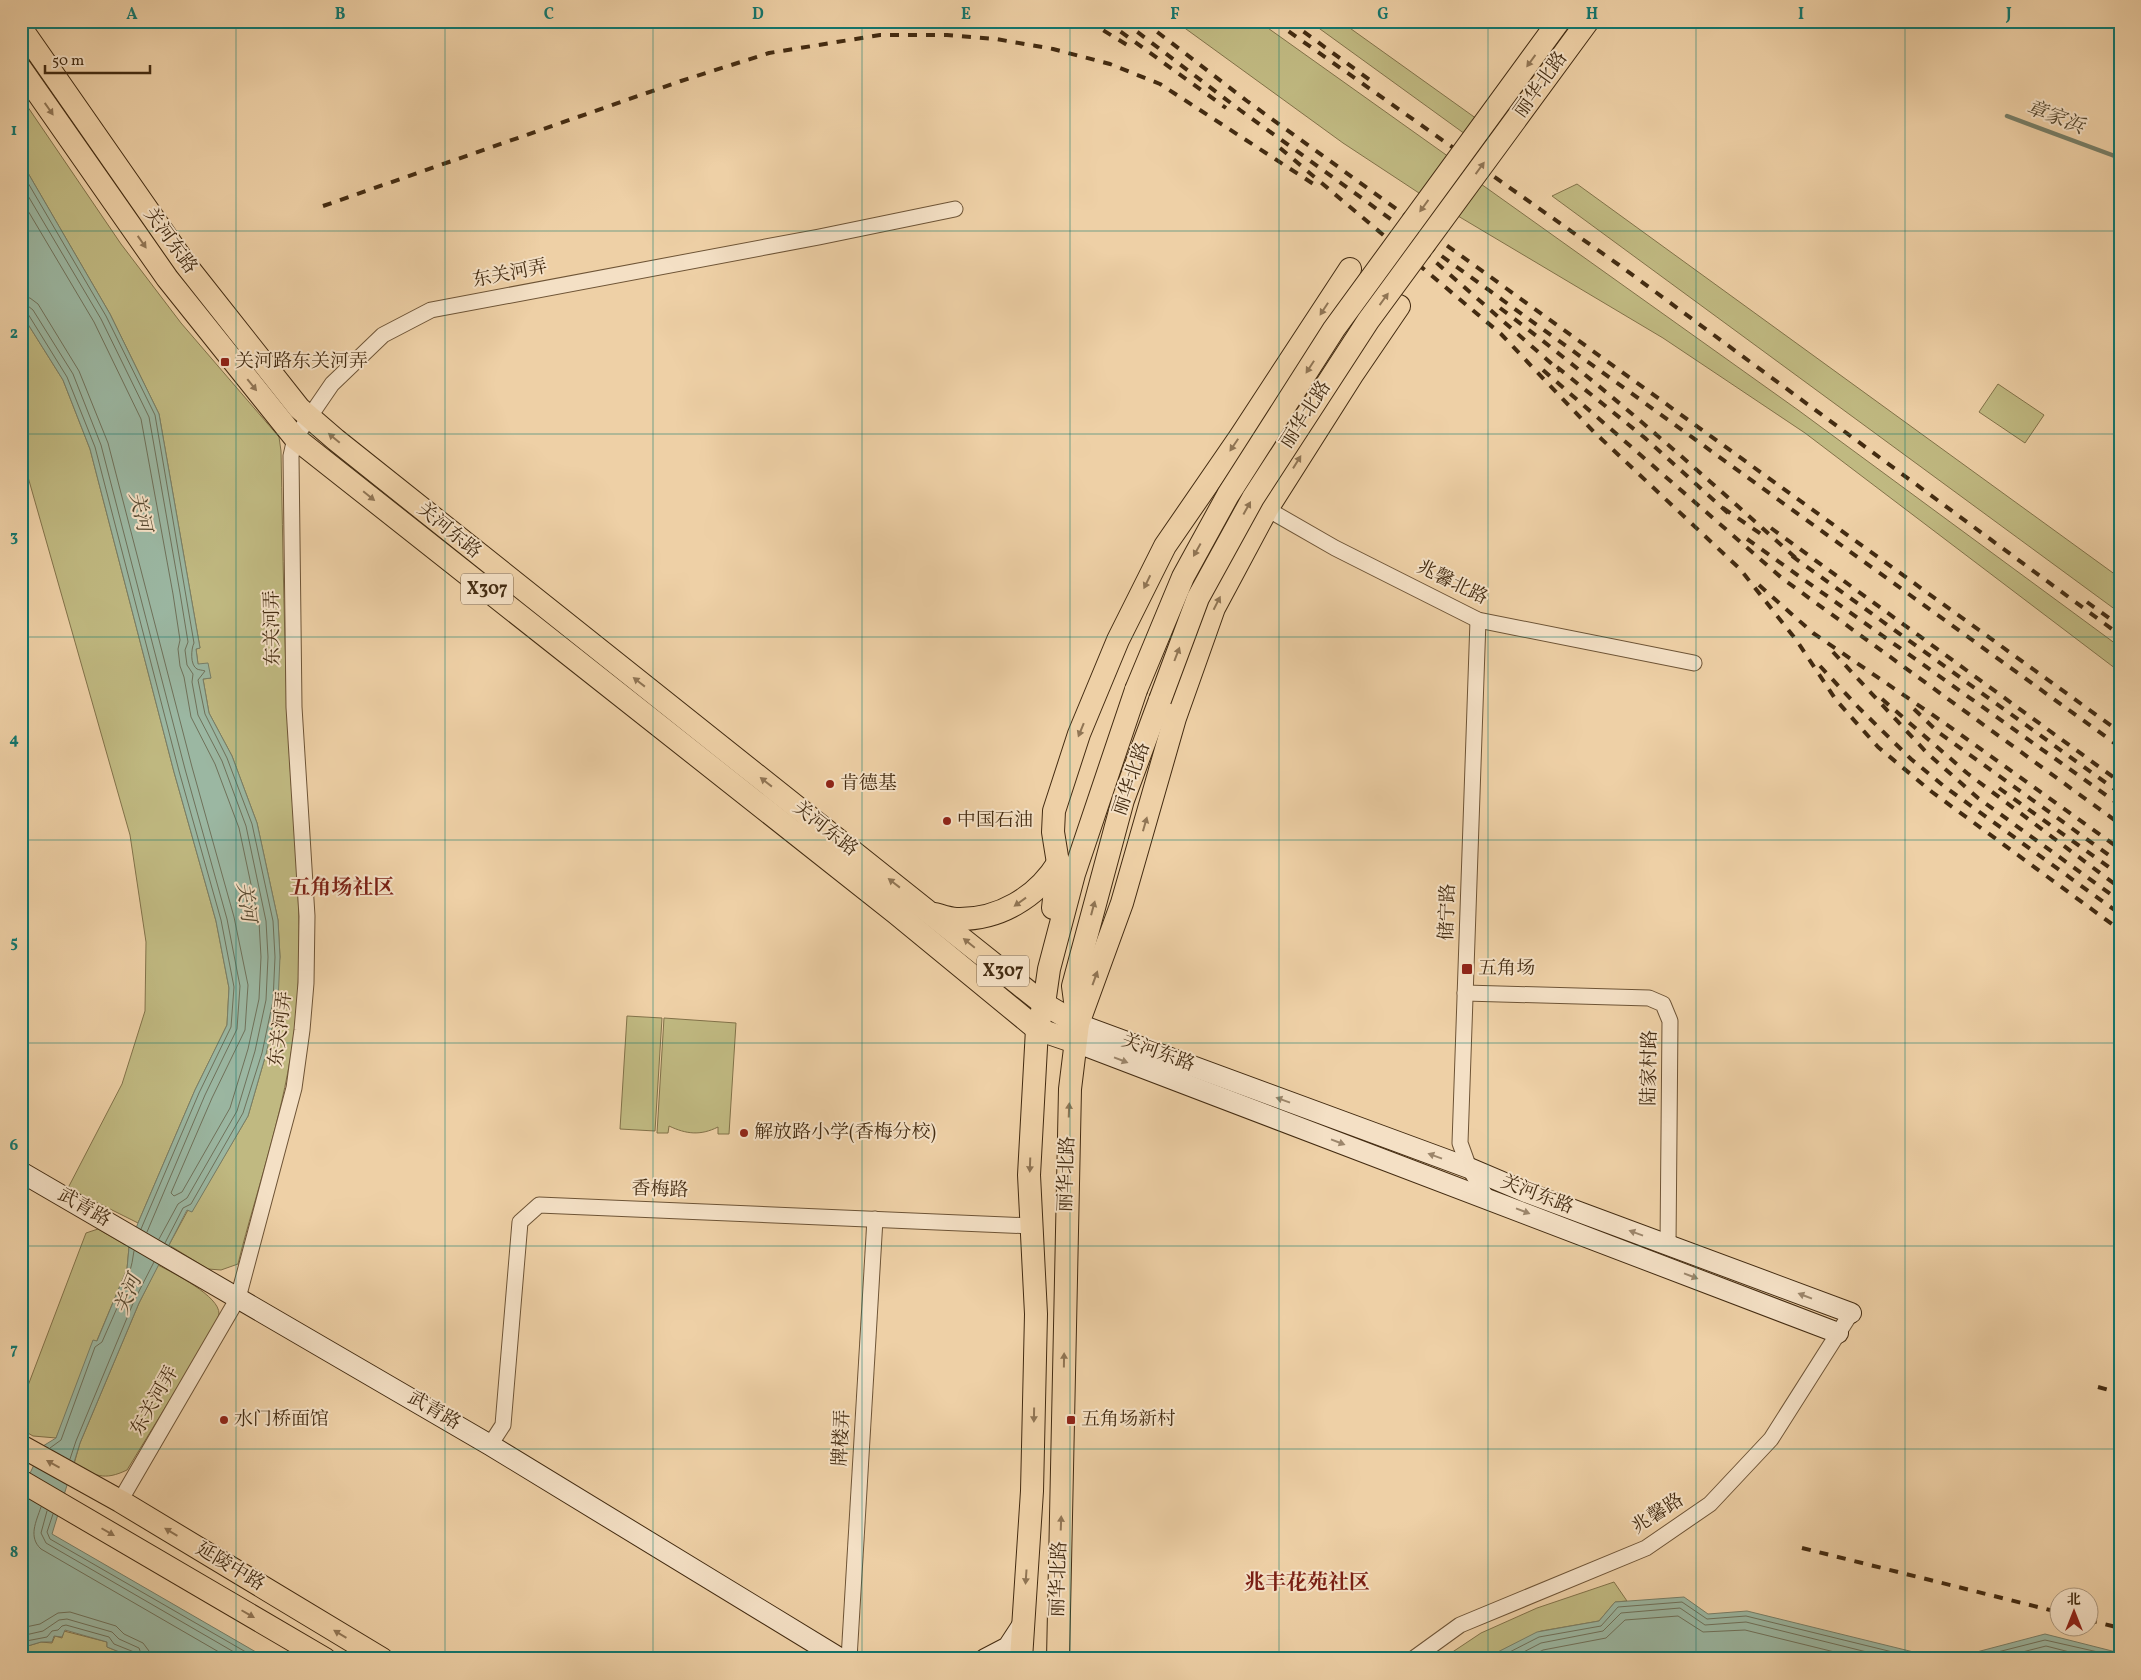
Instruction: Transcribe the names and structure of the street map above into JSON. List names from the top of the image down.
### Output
{
  "streets": {
    "main road": [
      "丽华北路",
      "关河东路",
      "X307",
      "武青路",
      "延陵中路"
    ],
    "street": [
      "东关河弄",
      "兆馨北路",
      "储宁路",
      "陆家村路",
      "香梅路",
      "牌楼弄",
      "兆馨路"
    ]
  },
  "crossings": [
    ["丽华北路", "关河东路"],
    ["丽华北路", "香梅路"],
    ["关河东路", "东关河弄"],
    ["关河东路", "储宁路"],
    ["关河东路", "陆家村路"],
    ["关河东路", "兆馨路"],
    ["东关河弄", "武青路"],
    ["东关河弄", "延陵中路"],
    ["兆馨北路", "储宁路"],
    ["储宁路", "陆家村路"],
    ["香梅路", "武青路"],
    ["香梅路", "牌楼弄"]
  ],
  "districts": ["五角场社区", "兆丰花苑社区"],
  "water": ["章家浜", "关河"],
  "places": {
    "transit": ["关河路东关河弄", "五角场", "五角场新村"],
    "other": [
      "肯德基",
      "中国石油",
      "解放路小学(香梅分校)",
      "水门桥面馆"
    ]
  },
  "scale_bar": "50 m",
  "north": "top",
  "grid": {
    "columns": [
      "A",
      "B",
      "C",
      "D",
      "E",
      "F",
      "G",
      "H",
      "I",
      "J"
    ],
    "rows": [
      "1",
      "2",
      "3",
      "4",
      "5",
      "6",
      "7",
      "8"
    ]
  }
}
